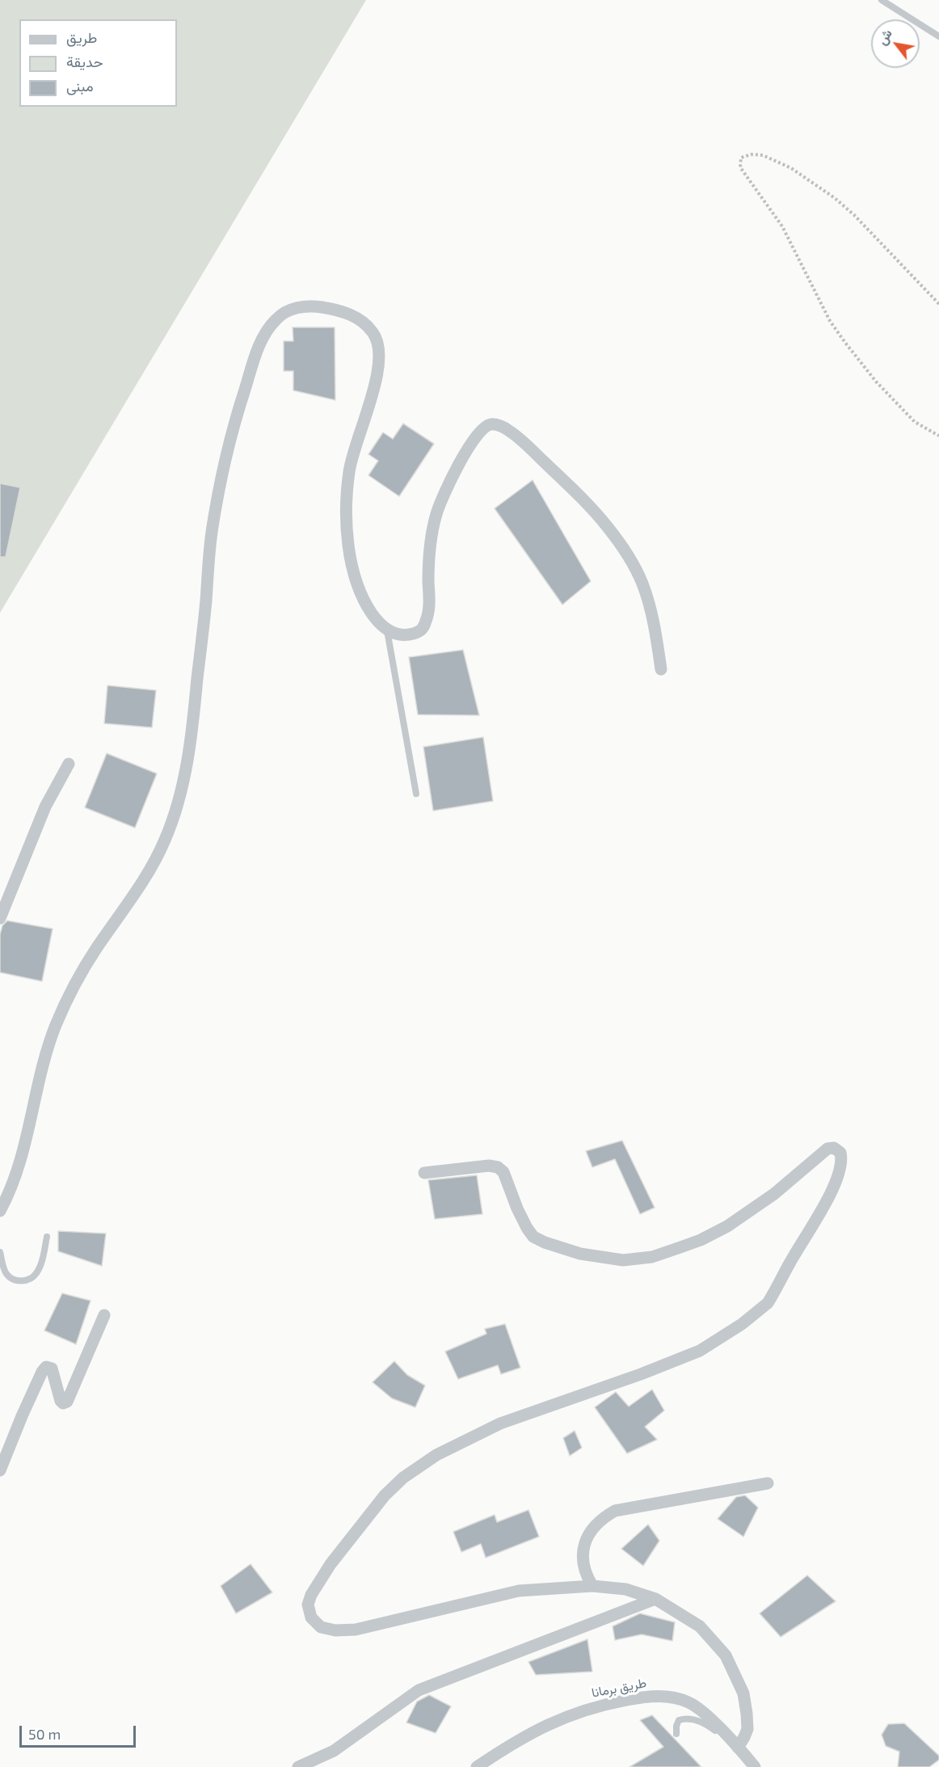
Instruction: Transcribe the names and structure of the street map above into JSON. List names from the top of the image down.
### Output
{
  "streets": {
    "street": ["طريق برمانا"]
  },
  "legend": ["طريق", "حديقة", "مبنى"],
  "scale_bar": "50 m",
  "north": "top left"
}
